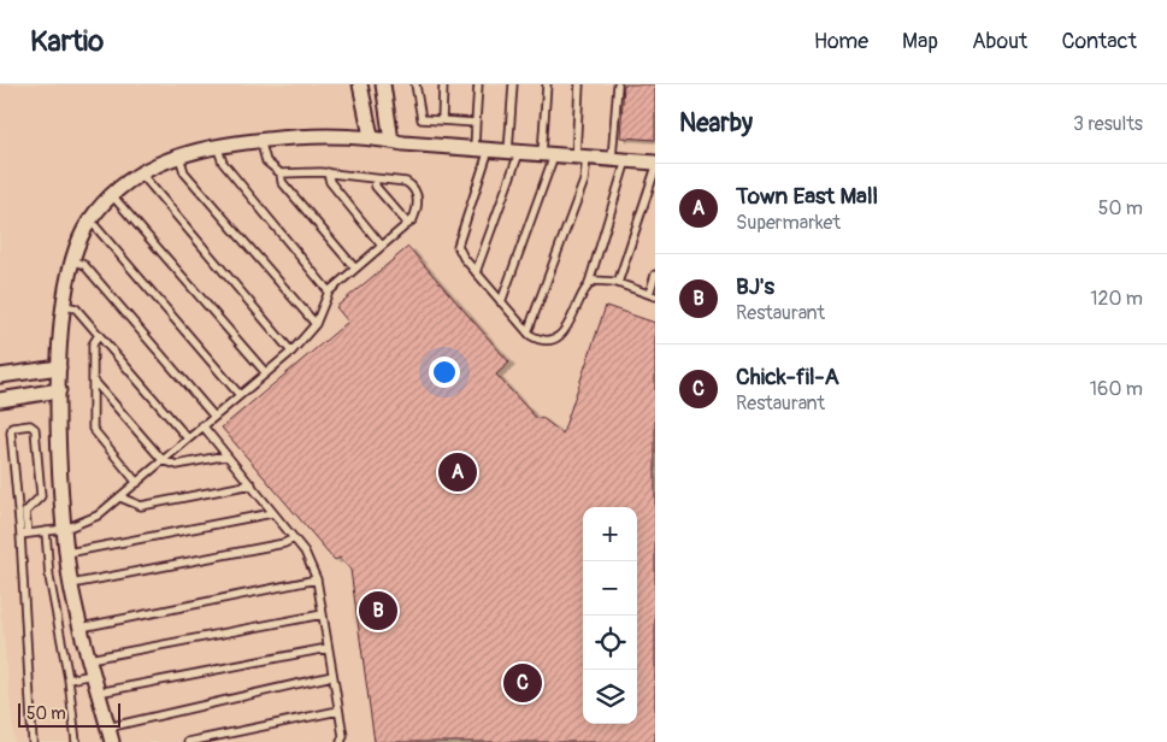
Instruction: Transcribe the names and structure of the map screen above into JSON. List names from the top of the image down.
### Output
{
  "scale_bar": "50 m",
  "page": {
    "header": "Kartio",
    "nav": [
      "Home",
      "Map",
      "About",
      "Contact"
    ],
    "heading": ["Nearby", "3 results"],
    "list": [
      {
        "mark": "A",
        "name": "Town East Mall",
        "note": "Supermarket",
        "value": "50 m"
      },
      {
        "mark": "B",
        "name": "BJ's",
        "note": "Restaurant",
        "value": "120 m"
      },
      {
        "mark": "C",
        "name": "Chick-fil-A",
        "note": "Restaurant",
        "value": "160 m"
      }
    ],
    "pins": ["A", "B", "C"],
    "map_buttons": ["+", "−"],
    "scale": "50 m"
  }
}
